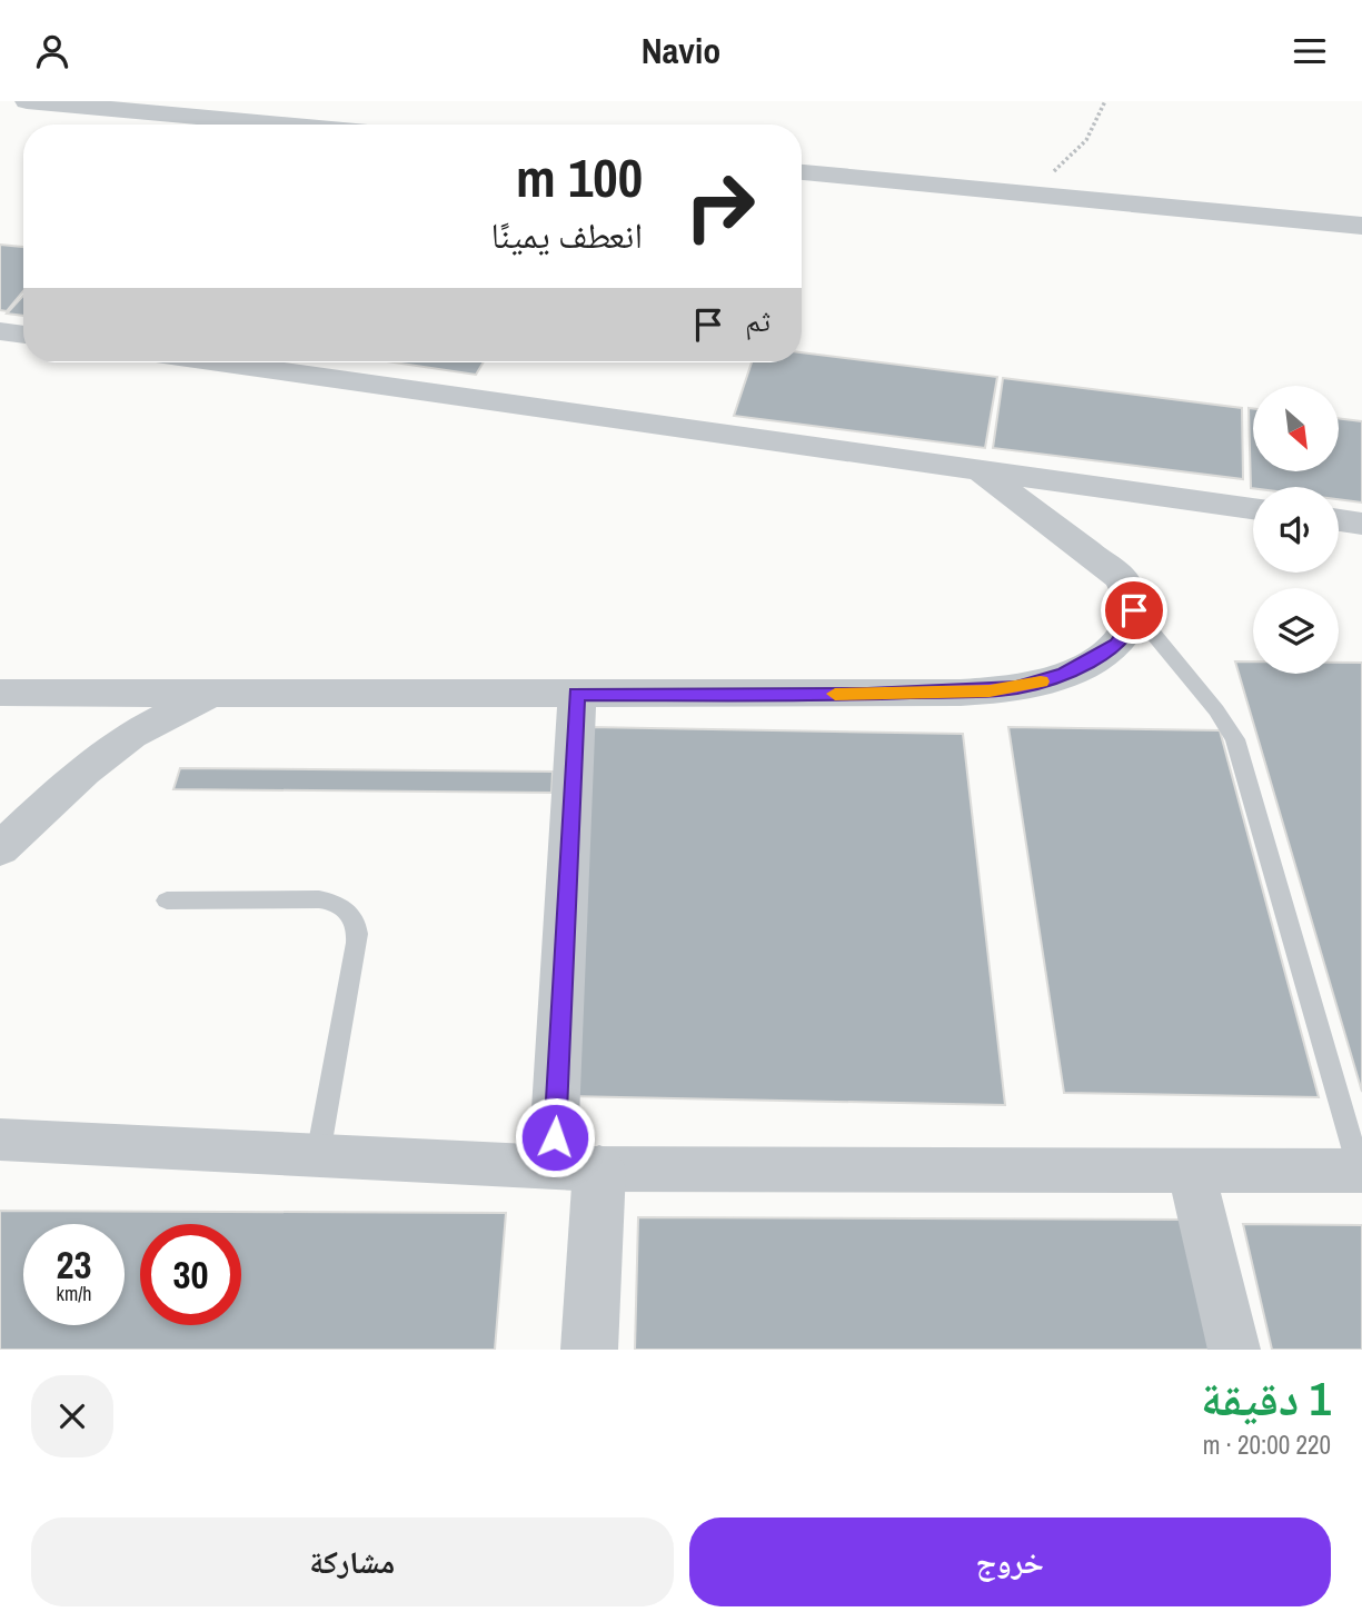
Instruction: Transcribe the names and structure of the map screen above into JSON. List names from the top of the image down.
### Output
{
  "north": "bottom right",
  "page": {
    "header": "Navio",
    "turn": ["100 m", "انعطف يمينًا"],
    "then": "ثم",
    "speed": "23 km/h",
    "limit": "30",
    "heading": ["1 دقيقة", "220 m · 20:00"],
    "buttons": ["خروج", "مشاركة"]
  }
}
